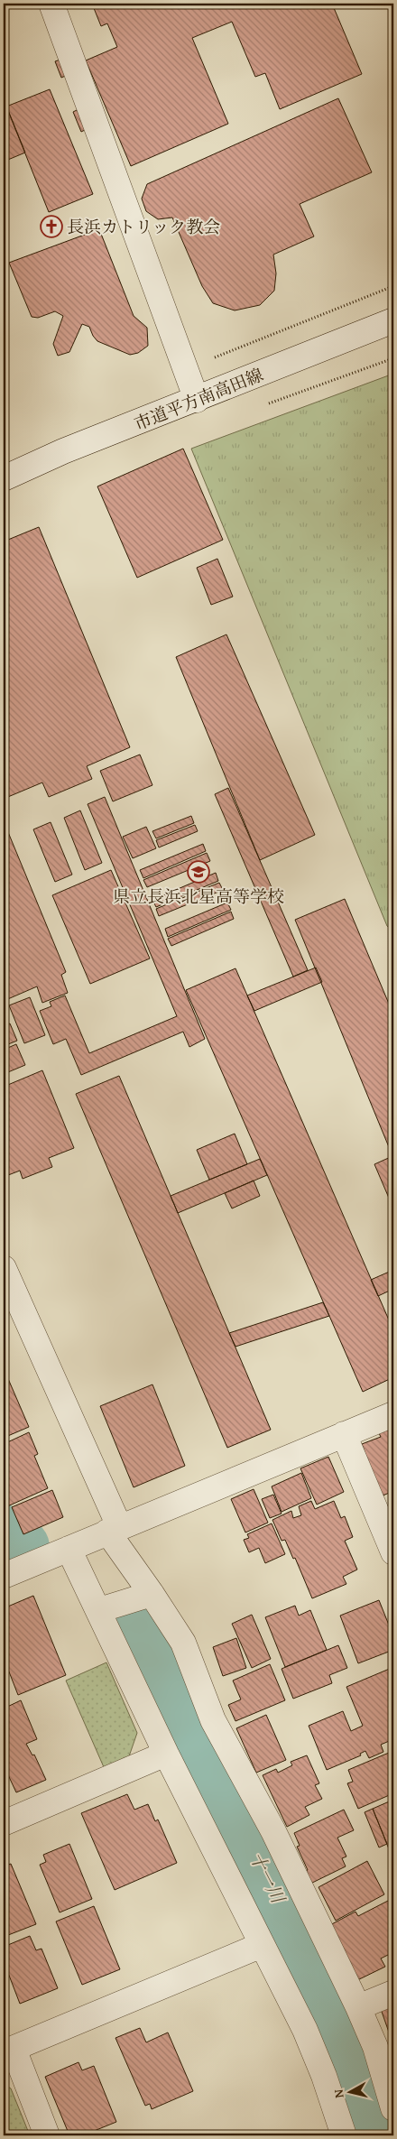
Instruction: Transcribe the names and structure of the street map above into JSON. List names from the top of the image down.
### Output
{
  "streets": {
    "street": ["市道平方南高田線"]
  },
  "water": ["十一川"],
  "places": {
    "church": ["長浜カトリック教会"],
    "school or university": ["県立長浜北星高等学校"]
  },
  "north": "left"
}
